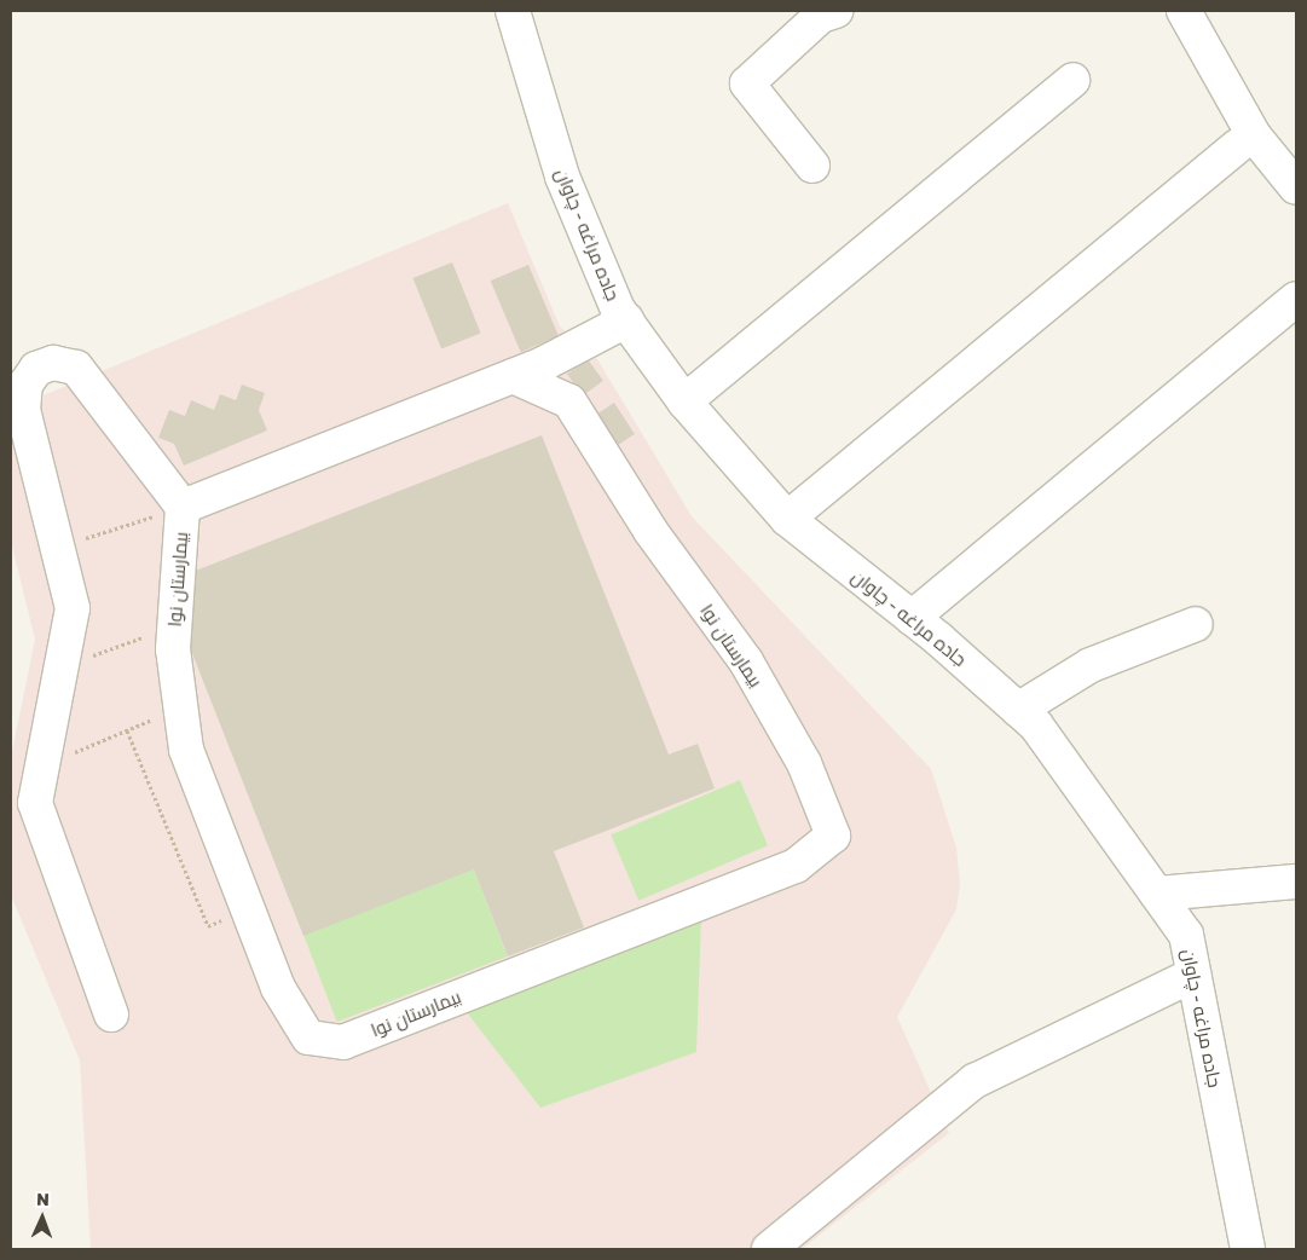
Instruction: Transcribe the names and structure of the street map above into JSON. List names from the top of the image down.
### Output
{
  "streets": {
    "street": ["جاده مراغه - چاوان", "بیمارستان نوا"]
  },
  "north": "top"
}
